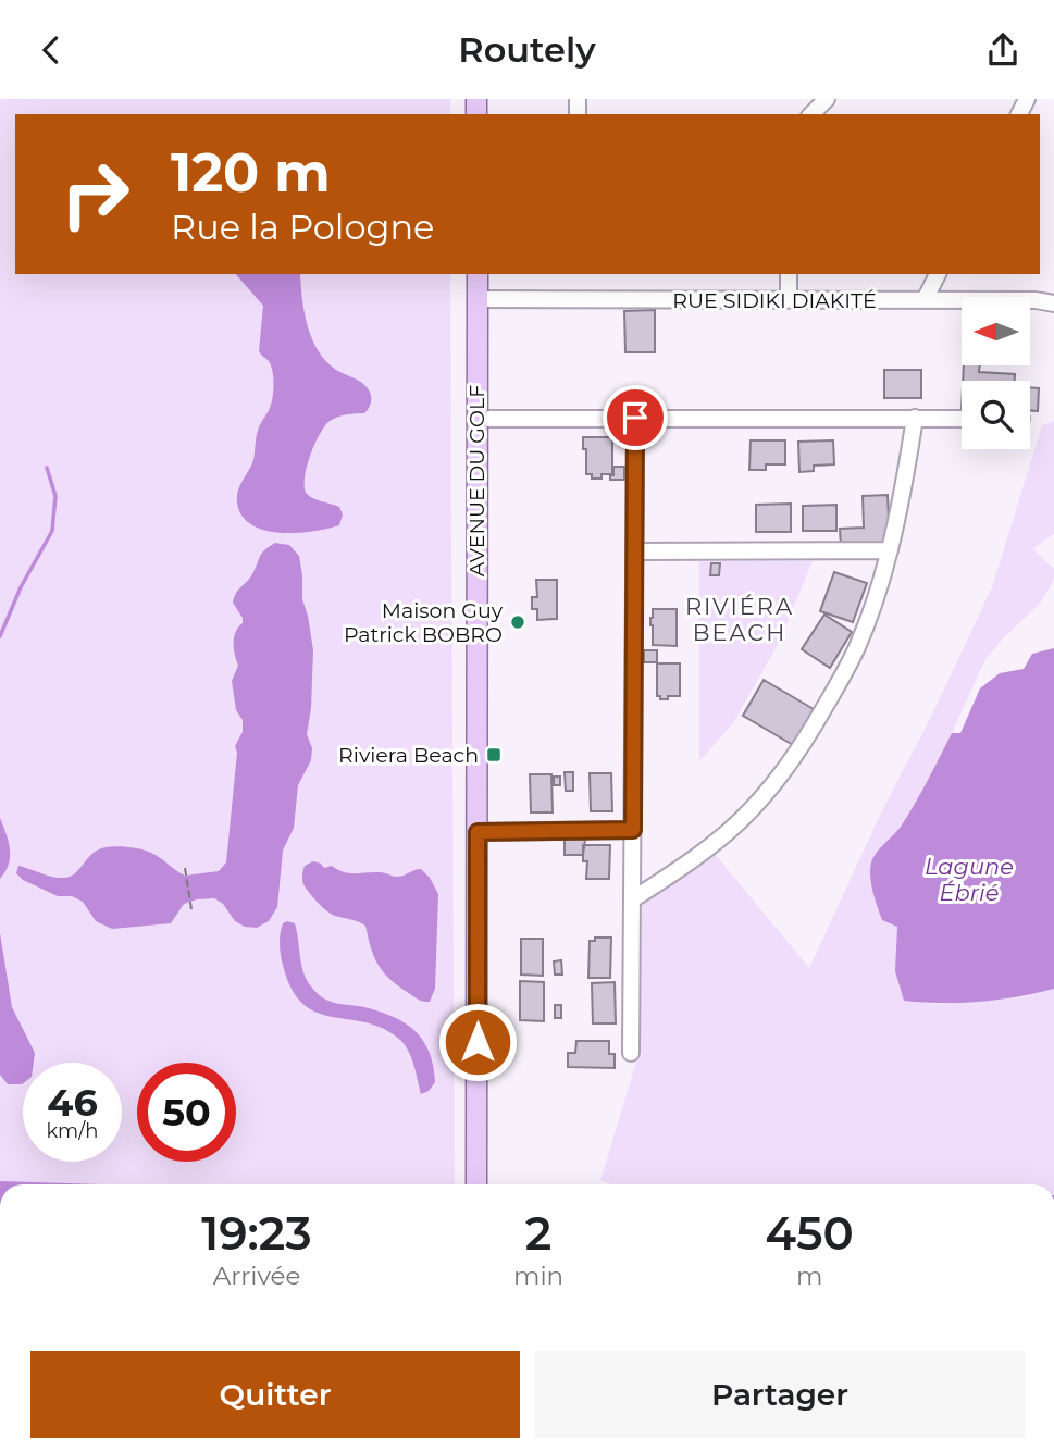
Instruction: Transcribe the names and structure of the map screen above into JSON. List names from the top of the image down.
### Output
{
  "streets": {
    "main road": ["AVENUE DU GOLF"],
    "street": ["RUE SIDIKI DIAKITÉ"]
  },
  "crossings": [
    ["RUE SIDIKI DIAKITÉ", "AVENUE DU GOLF"]
  ],
  "districts": ["RIVIÉRA BEACH"],
  "water": ["Lagune Ébrié"],
  "places": {
    "other": ["Maison Guy Patrick BOBRO"],
    "transit": ["Riviera Beach"]
  },
  "north": "left",
  "page": {
    "header": "Routely",
    "turn": ["120 m", "Rue la Pologne"],
    "speed": "46 km/h",
    "limit": "50",
    "eta": [
      "19:23",
      "Arrivée",
      "2",
      "min",
      "450",
      "m"
    ],
    "buttons": ["Quitter", "Partager"]
  }
}
